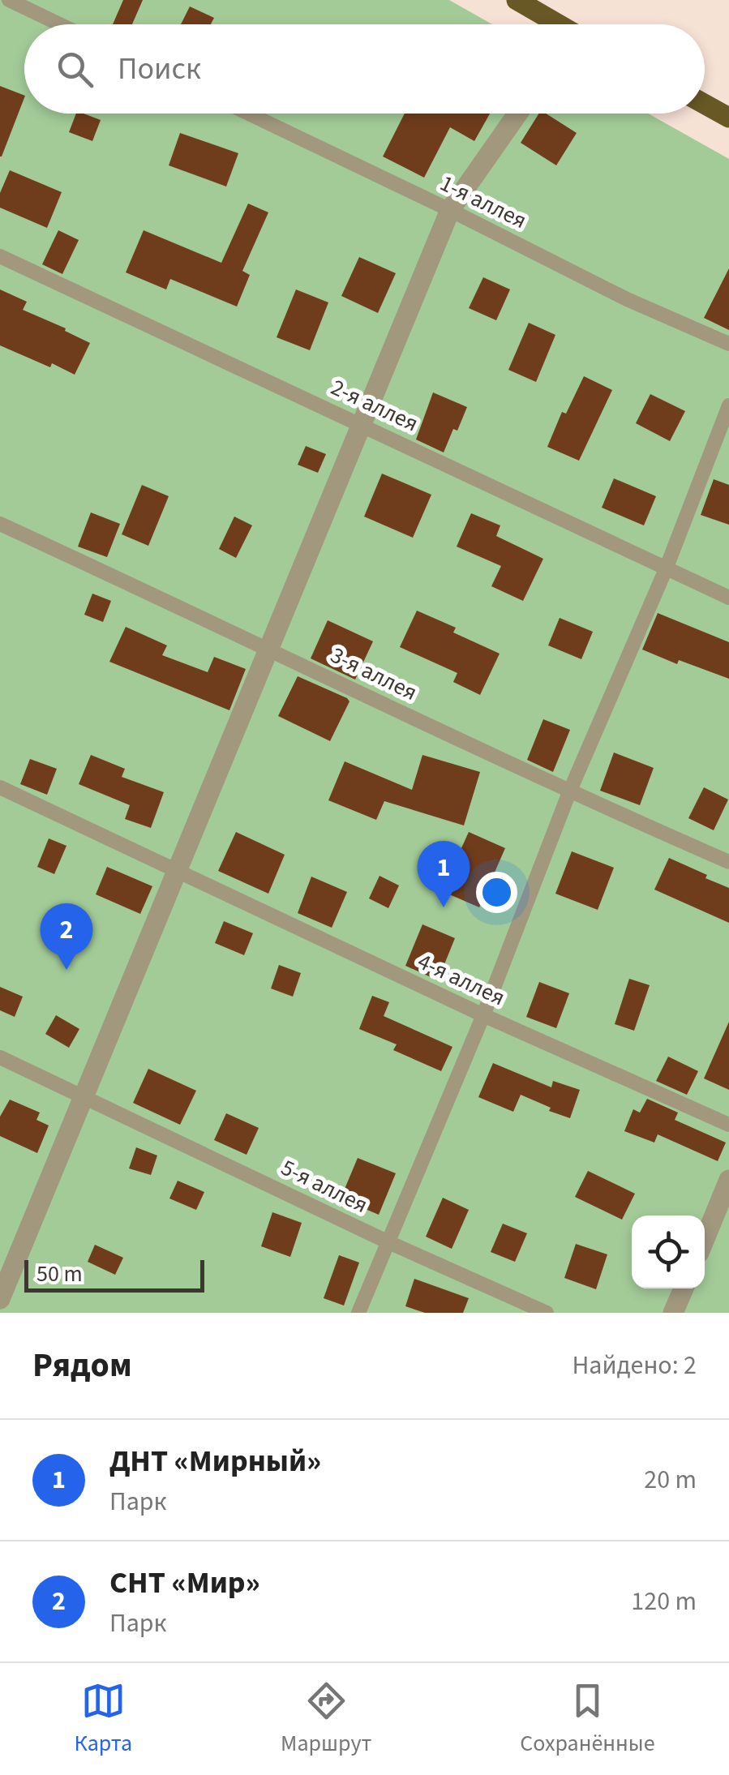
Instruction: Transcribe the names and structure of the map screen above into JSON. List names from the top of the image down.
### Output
{
  "streets": {
    "lane": [
      "1-я аллея",
      "2-я аллея",
      "3-я аллея",
      "4-я аллея",
      "5-я аллея"
    ]
  },
  "scale_bar": "50 m",
  "page": {
    "search": "Поиск",
    "pins": ["1", "2"],
    "scale": "50 m",
    "heading": ["Рядом", "Найдено: 2"],
    "list": [
      {
        "mark": "1",
        "name": "ДНТ «Мирный»",
        "note": "Парк",
        "value": "20 m"
      },
      {
        "mark": "2",
        "name": "СНТ «Мир»",
        "note": "Парк",
        "value": "120 m"
      }
    ],
    "nav": ["Карта", "Маршрут", "Сохранённые"]
  }
}
